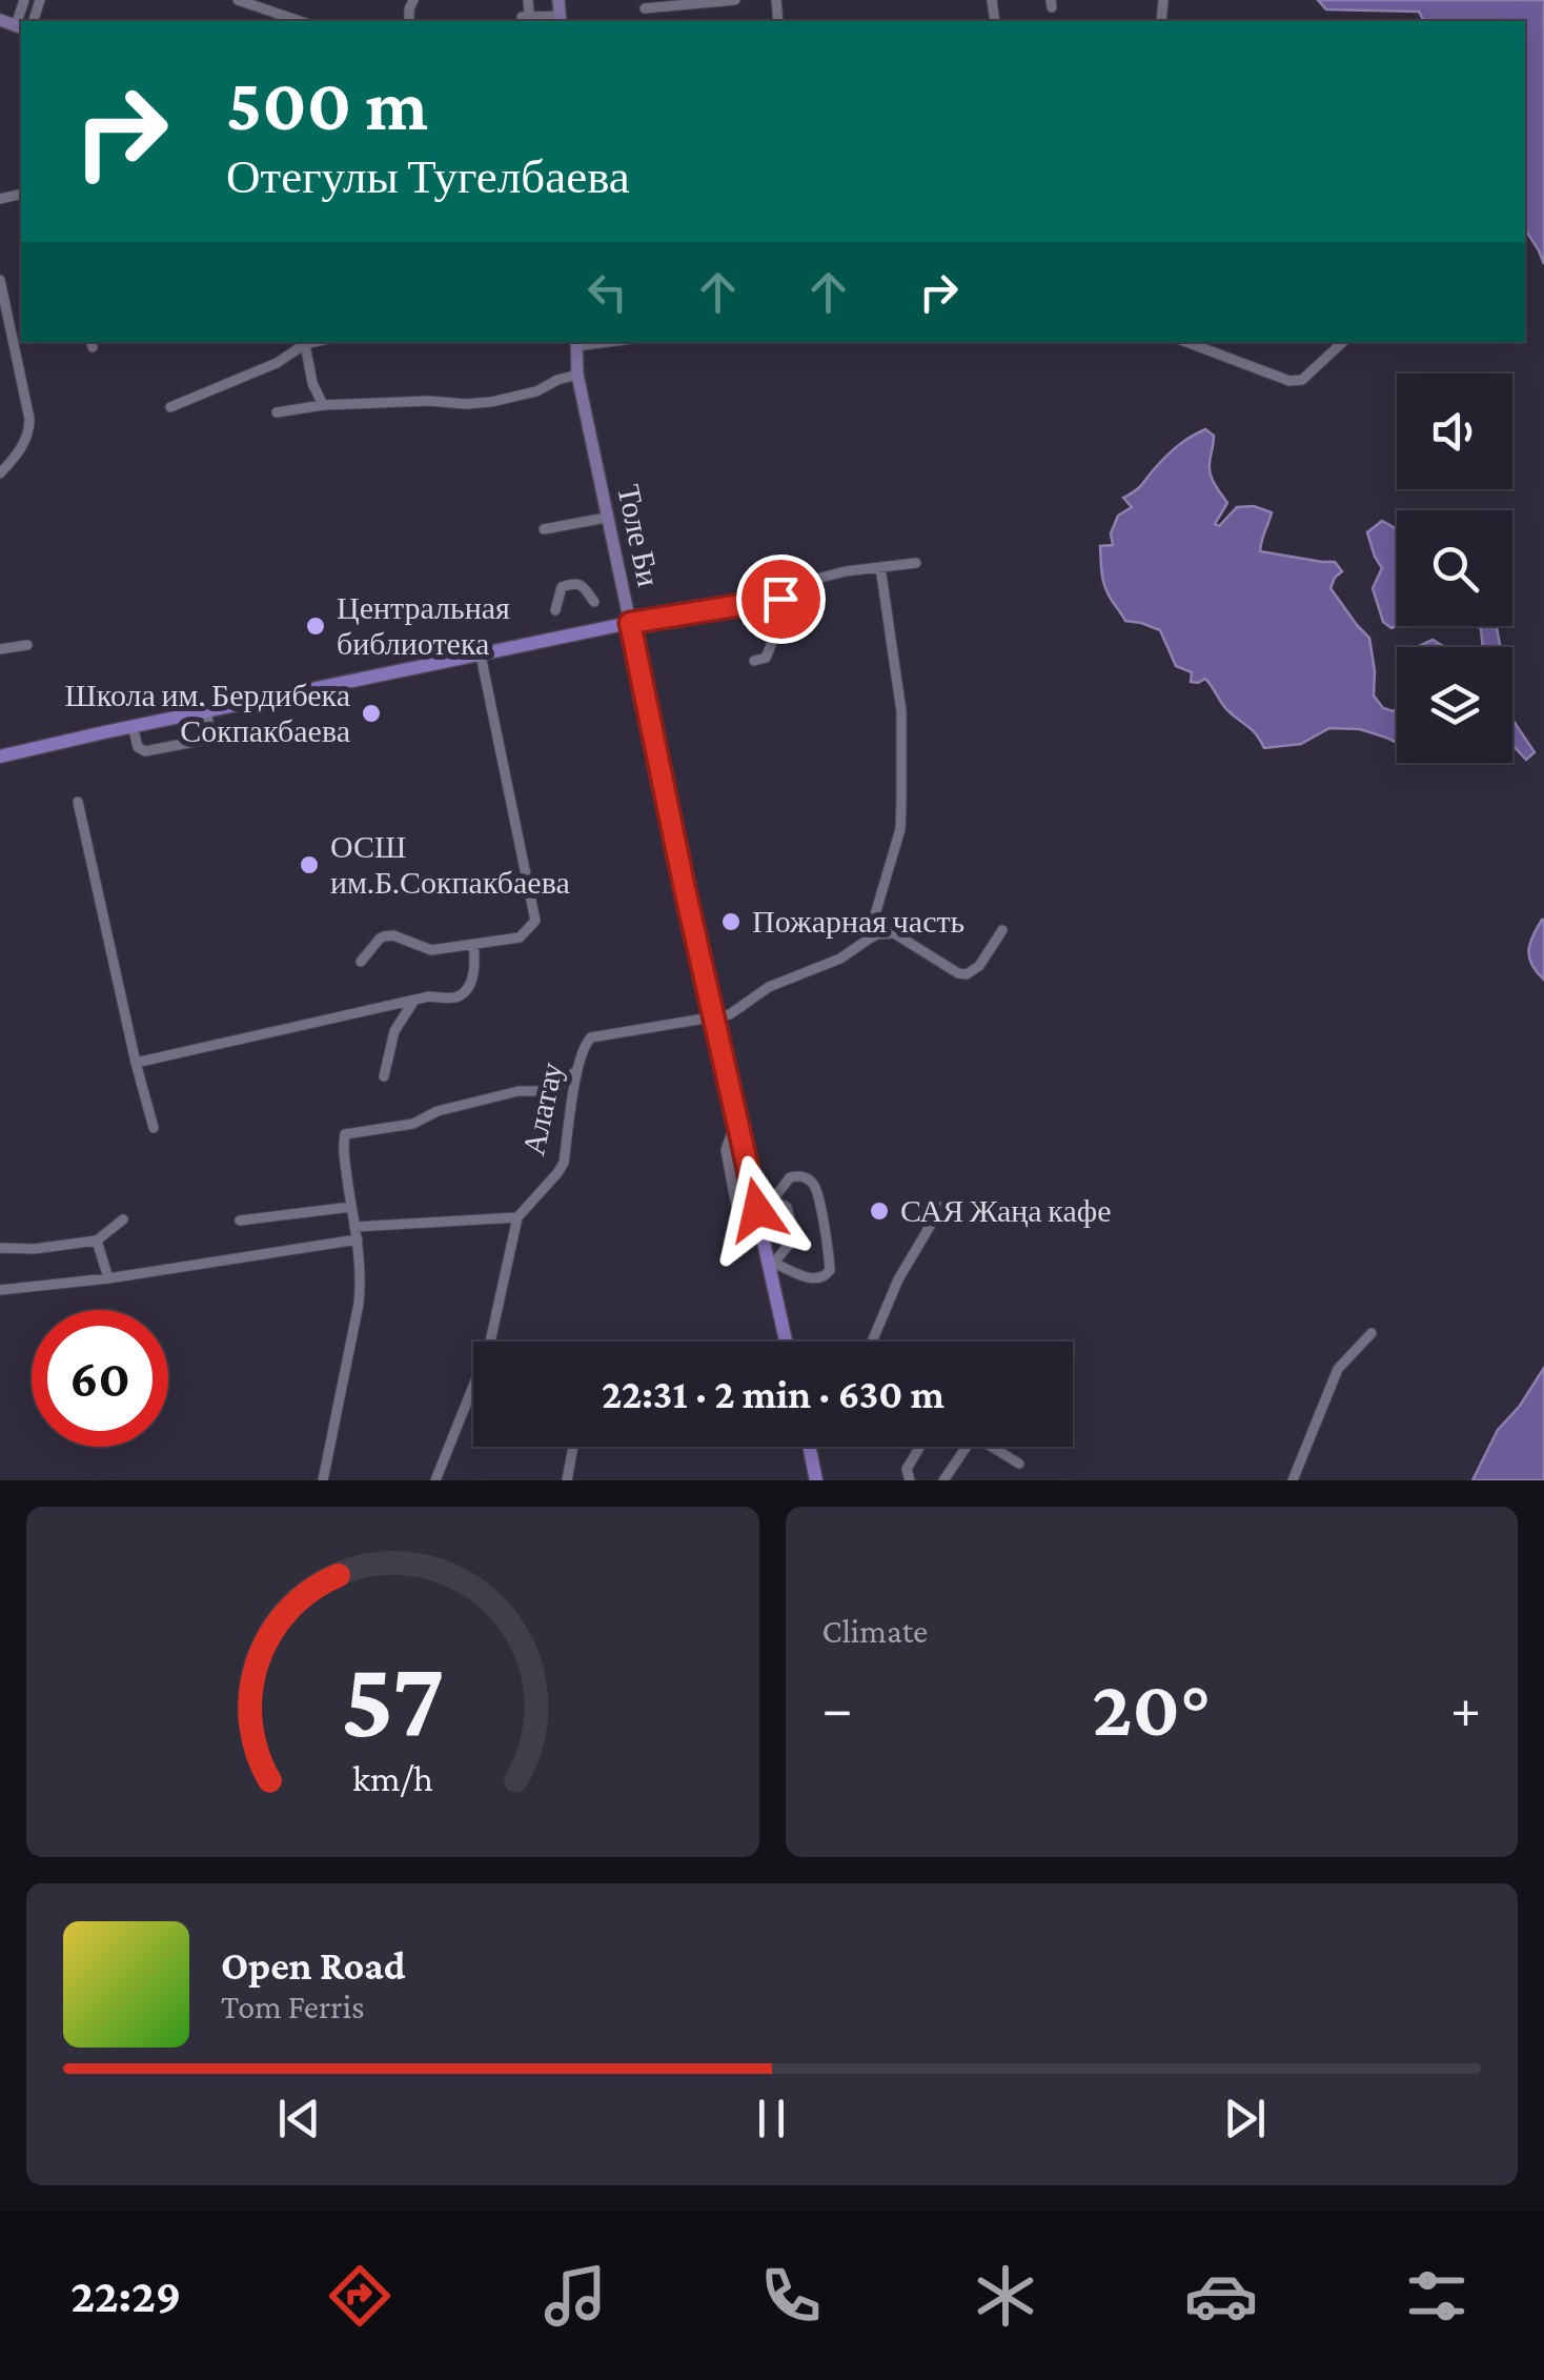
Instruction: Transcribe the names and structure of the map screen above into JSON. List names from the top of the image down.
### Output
{
  "streets": {
    "main road": ["Толе Би"],
    "street": ["Алатау"]
  },
  "crossings": [
    ["Толе Би", "Алатау"]
  ],
  "places": [
    "Центральная библиотека",
    "Школа им. Бердибека Сокпакбаева",
    "ОСШ им.Б.Сокпакбаева",
    "Пожарная часть",
    "САЯ Жаңа кафе"
  ],
  "page": {
    "turn": ["500 m", "Отегулы Тугелбаева"],
    "limit": "60",
    "trip": "22:31 · 2 min · 630 m",
    "tile": "Climate",
    "heat": ["−", "20°", "+"],
    "song": ["Open Road", "Tom Ferris"],
    "tabs": "22:29",
    "gauge": ["57", "km/h"]
  }
}
